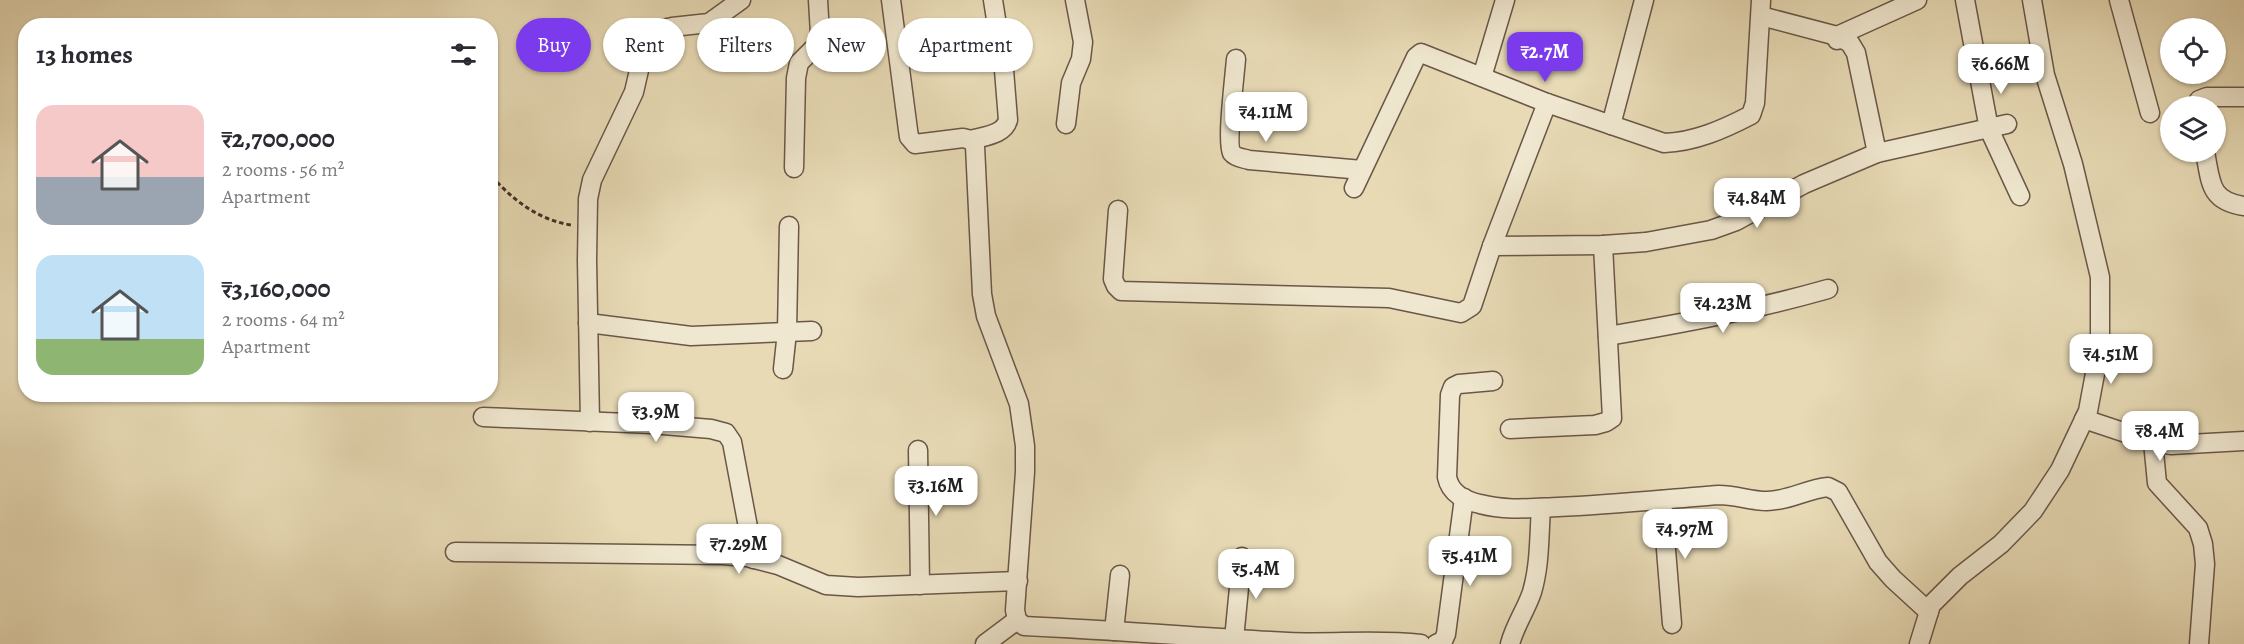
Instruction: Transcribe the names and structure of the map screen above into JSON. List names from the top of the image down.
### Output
{
  "page": {
    "chip": [
      "Buy",
      "Rent",
      "Filters",
      "New",
      "Apartment"
    ],
    "heading": "13 homes",
    "price": [
      "₹2.7M",
      "₹6.66M",
      "₹4.11M",
      "₹4.84M",
      "₹4.23M",
      "₹4.51M",
      "₹3.9M",
      "₹8.4M",
      "₹3.16M",
      "₹4.97M",
      "₹7.29M",
      "₹5.41M",
      "₹5.4M"
    ],
    "list": [
      {
        "name": "₹2,700,000",
        "note": "2 rooms · 56 m² · Apartment"
      },
      {
        "name": "₹3,160,000",
        "note": "2 rooms · 64 m² · Apartment"
      }
    ]
  }
}
